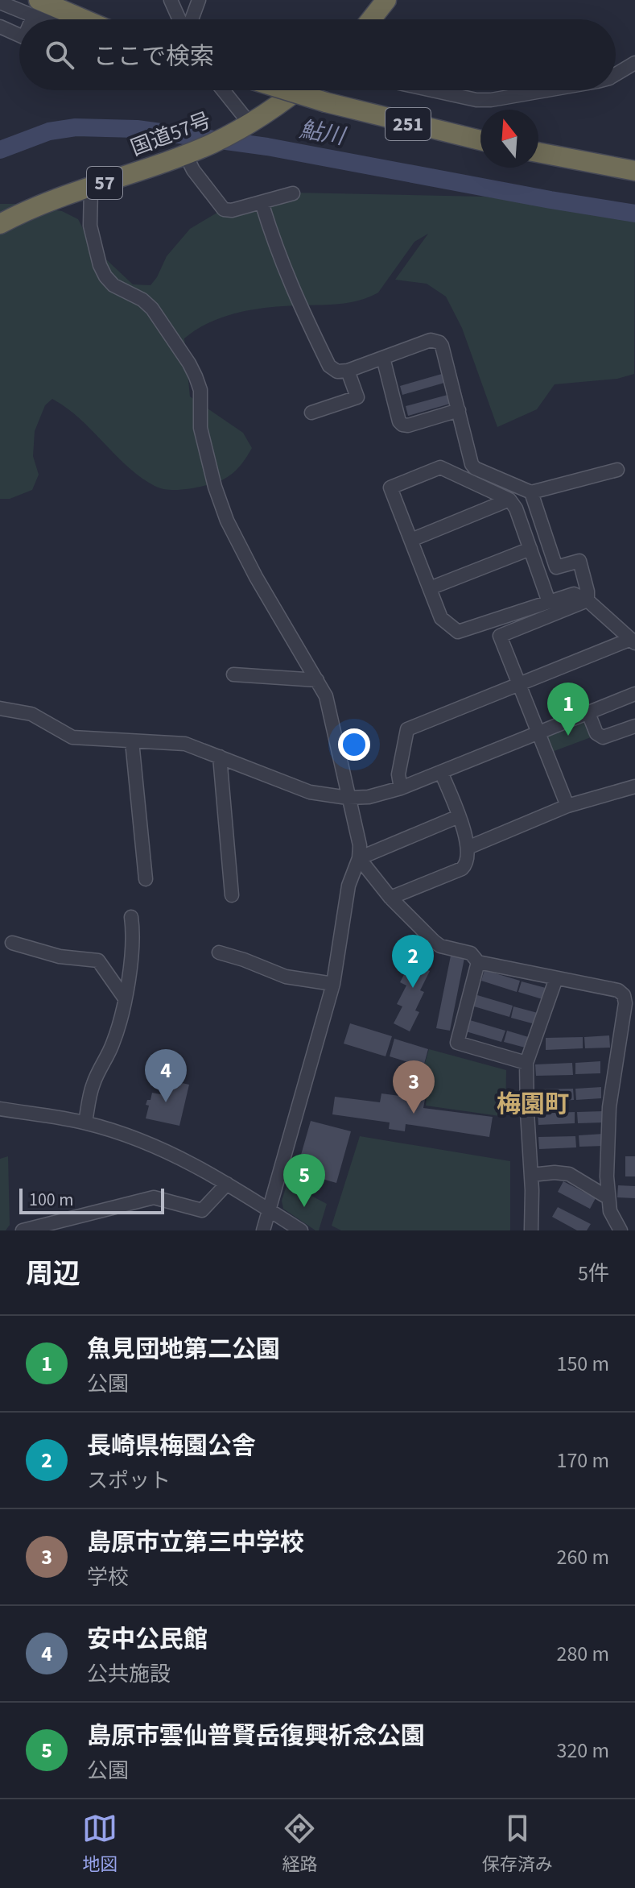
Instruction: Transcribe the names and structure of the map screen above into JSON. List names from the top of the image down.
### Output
{
  "streets": {
    "highway": ["251", "国道57号", "57"]
  },
  "districts": ["梅園町"],
  "water": ["鮎川"],
  "scale_bar": "100 m",
  "north": "top",
  "page": {
    "search": "ここで検索",
    "pins": [
      "1",
      "2",
      "4",
      "3",
      "5"
    ],
    "scale": "100 m",
    "heading": ["周辺", "5件"],
    "list": [
      {
        "mark": "1",
        "name": "魚見団地第二公園",
        "note": "公園",
        "value": "150 m"
      },
      {
        "mark": "2",
        "name": "長崎県梅園公舎",
        "note": "スポット",
        "value": "170 m"
      },
      {
        "mark": "3",
        "name": "島原市立第三中学校",
        "note": "学校",
        "value": "260 m"
      },
      {
        "mark": "4",
        "name": "安中公民館",
        "note": "公共施設",
        "value": "280 m"
      },
      {
        "mark": "5",
        "name": "島原市雲仙普賢岳復興祈念公園",
        "note": "公園",
        "value": "320 m"
      }
    ],
    "nav": ["地図", "経路", "保存済み"]
  }
}
